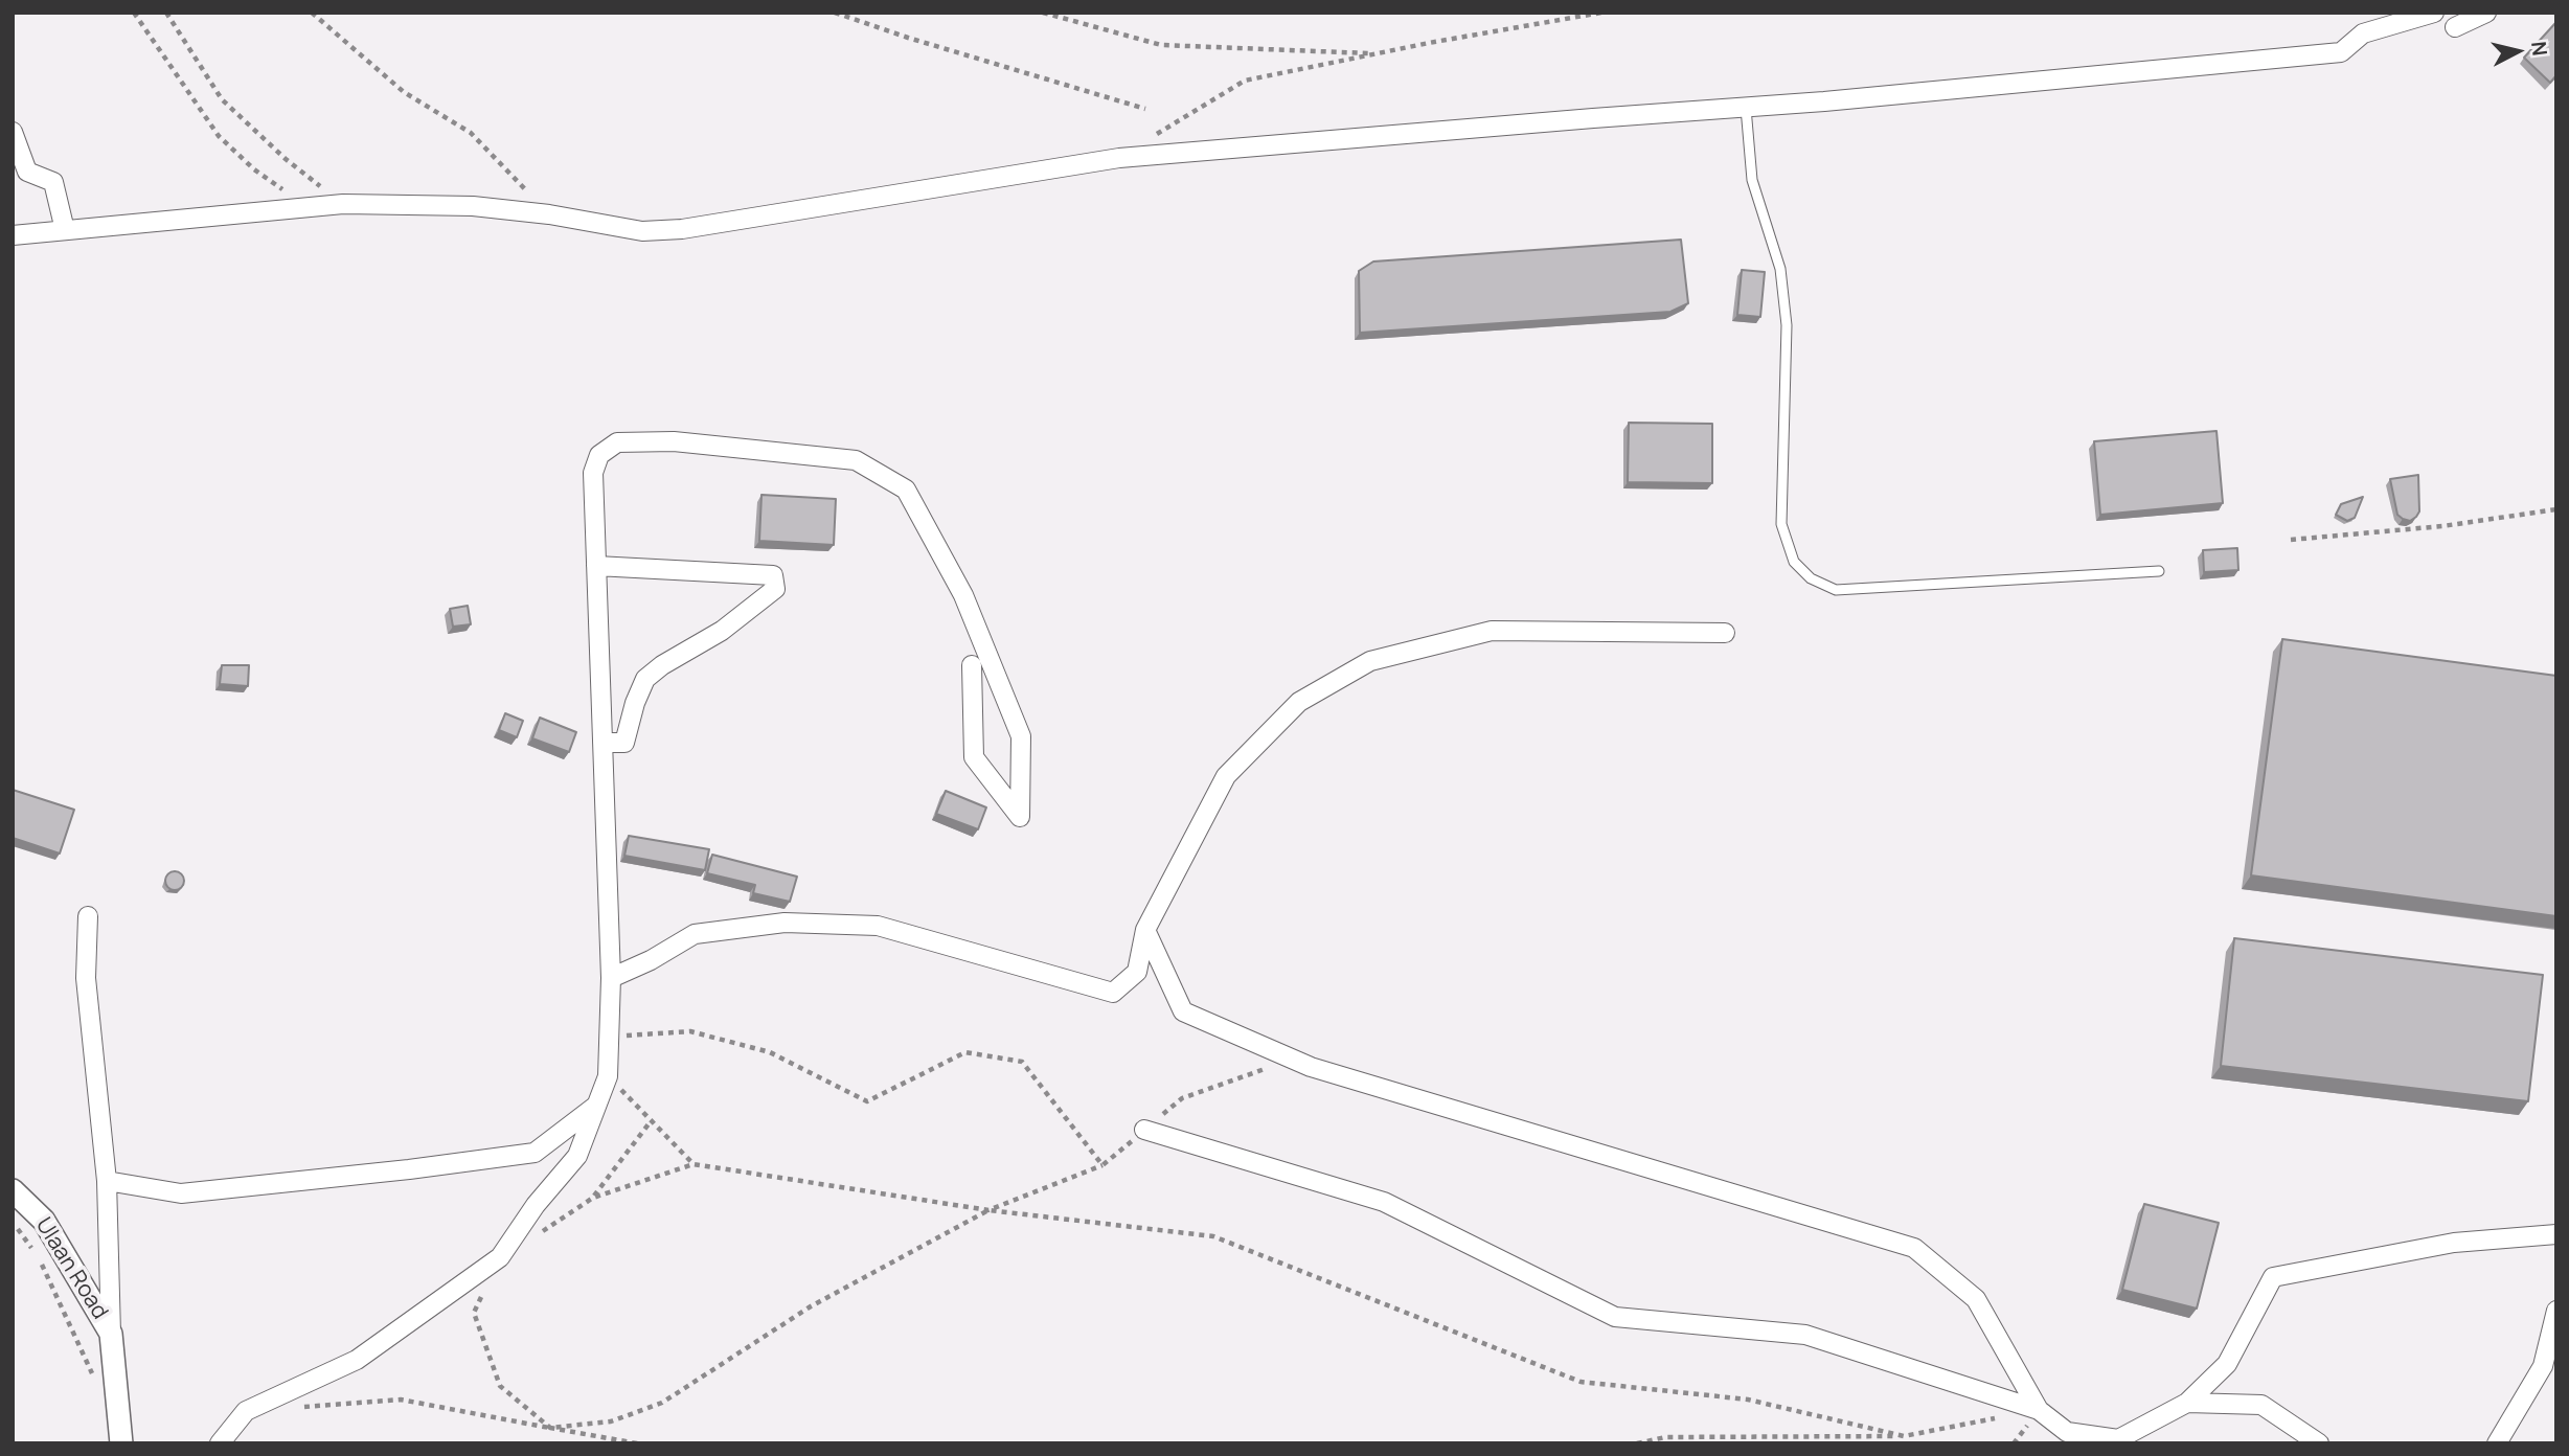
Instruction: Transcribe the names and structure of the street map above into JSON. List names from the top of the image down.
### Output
{
  "streets": {
    "street": ["Ulaan Road"]
  },
  "north": "right"
}
